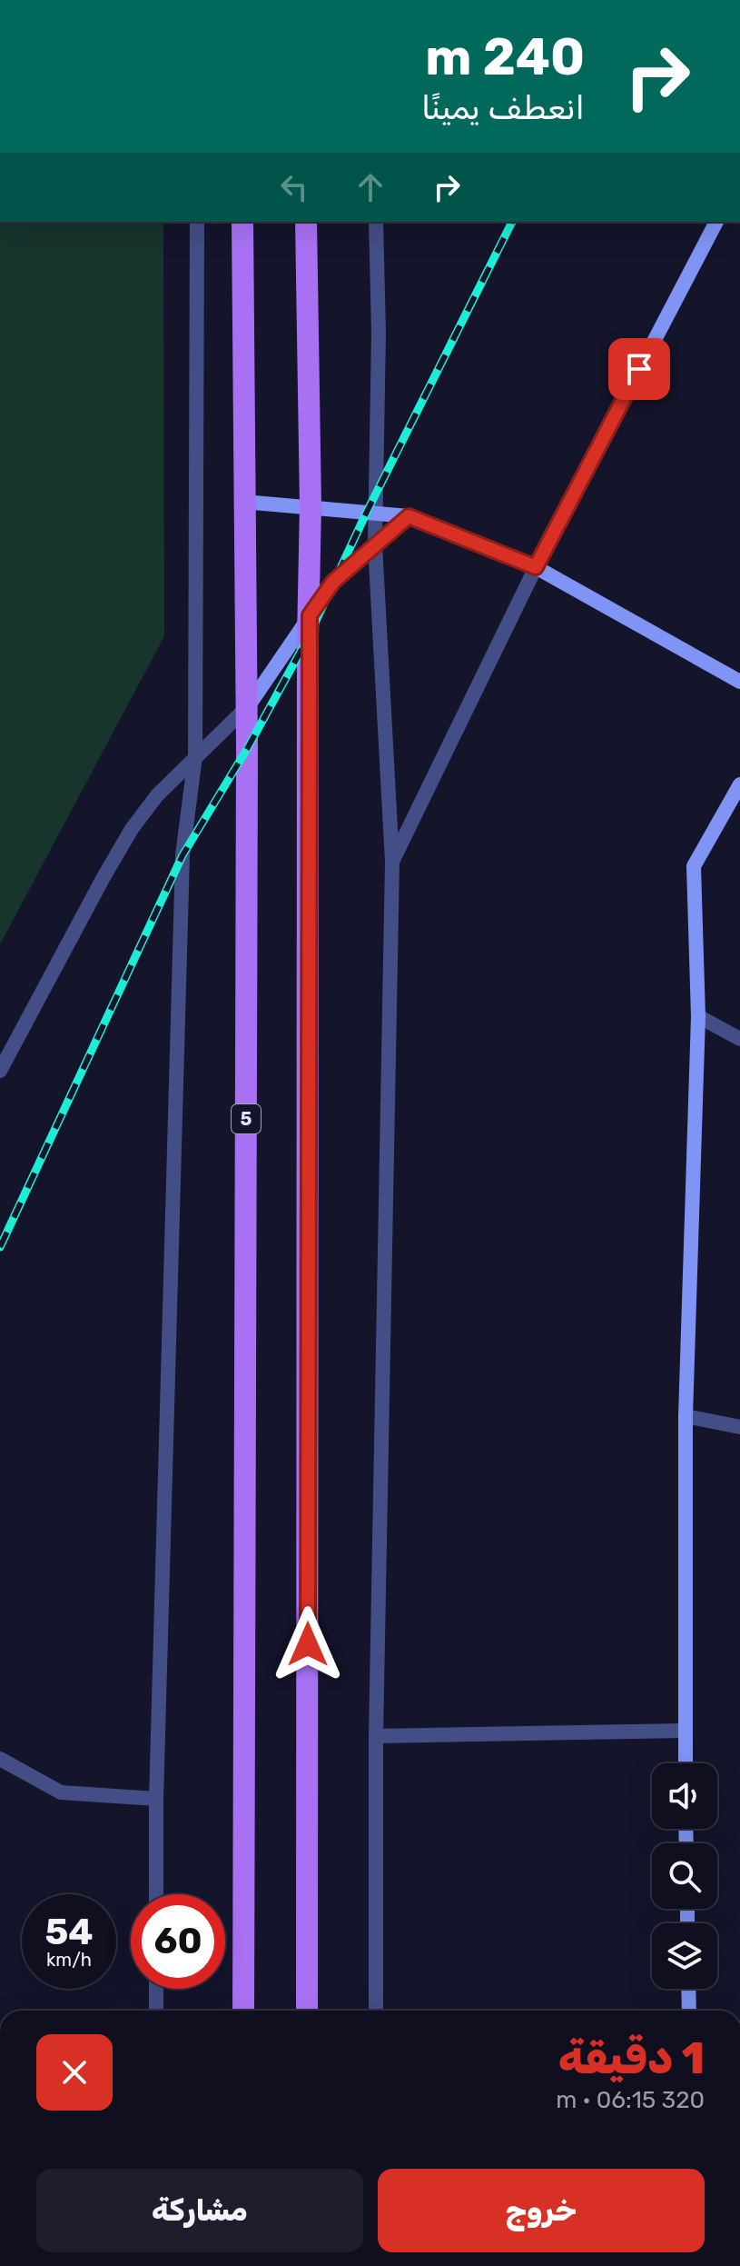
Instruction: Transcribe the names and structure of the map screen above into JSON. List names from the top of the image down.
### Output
{
  "streets": {
    "main road": ["5"]
  },
  "page": {
    "turn": ["240 m", "انعطف يمينًا"],
    "speed": "54 km/h",
    "limit": "60",
    "heading": ["1 دقيقة", "320 m · 06:15"],
    "buttons": ["خروج", "مشاركة"]
  }
}
